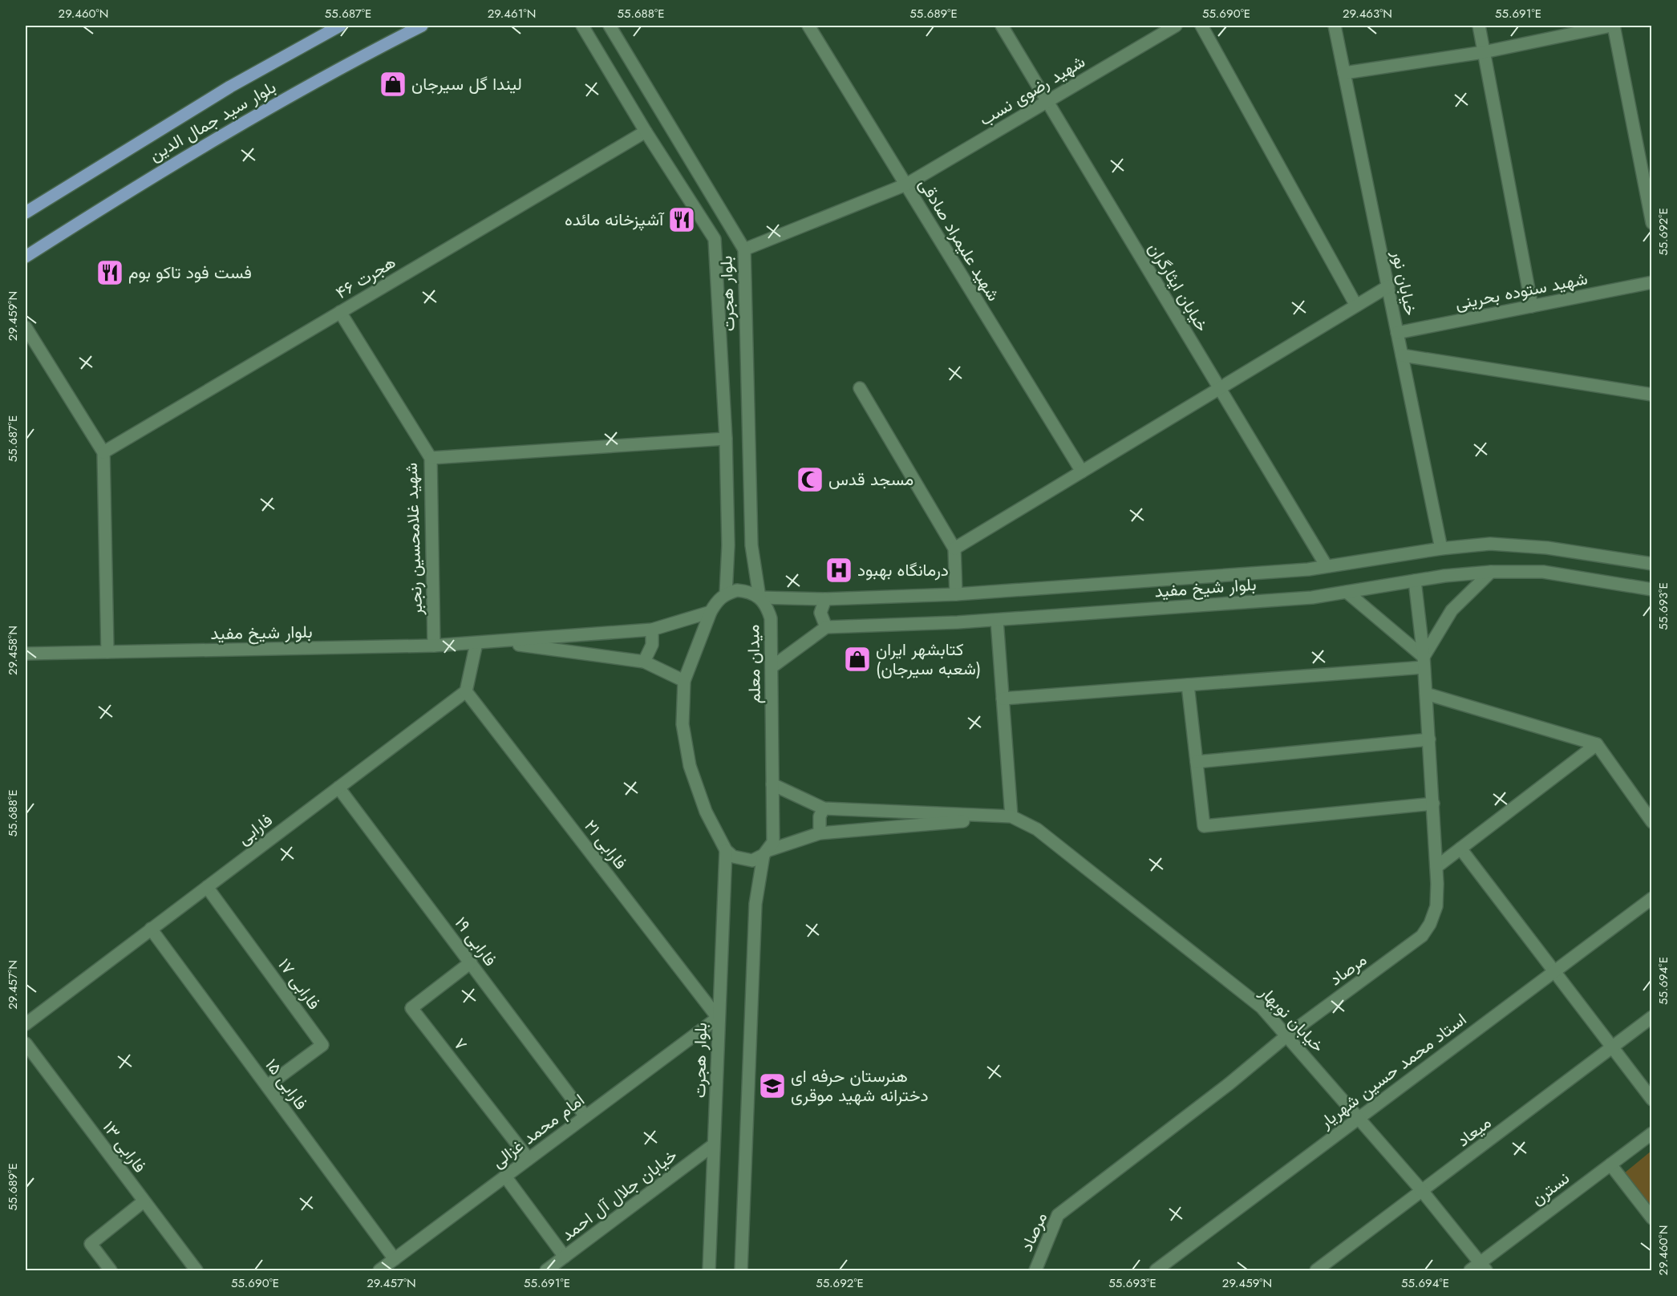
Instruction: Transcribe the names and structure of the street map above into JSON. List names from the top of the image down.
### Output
{
  "streets": {
    "main road": ["بلوار سید جمال الدین"],
    "street": [
      "شهید رضوی نسب",
      "شهید علیمراد صادقی",
      "هجرت ۴۶",
      "خیابان نور",
      "خیابان ایثارگران",
      "شهید ستوده بحرینی",
      "بلوار هجرت",
      "شهید غلامحسین رنجبر",
      "بلوار شیخ مفید",
      "میدان معلم",
      "فارابی",
      "فارابی ۲۱",
      "فارابی ۱۹",
      "مرصاد",
      "فارابی ۱۷",
      "خیابان نوبهار",
      "۷",
      "استاد محمد حسین شهریار",
      "فارابی ۱۵",
      "امام محمد غزالی",
      "میعاد",
      "فارابی ۱۳",
      "نسترن",
      "خیابان جلال آل احمد"
    ]
  },
  "crossings": [
    ["شهید رضوی نسب", "شهید علیمراد صادقی"],
    ["شهید رضوی نسب", "خیابان ایثارگران"],
    ["شهید رضوی نسب", "بلوار هجرت"],
    ["هجرت ۴۶", "بلوار هجرت"],
    ["هجرت ۴۶", "شهید غلامحسین رنجبر"],
    ["خیابان نور", "شهید ستوده بحرینی"],
    ["خیابان نور", "بلوار شیخ مفید"],
    ["خیابان ایثارگران", "بلوار شیخ مفید"],
    ["بلوار هجرت", "بلوار شیخ مفید"],
    ["بلوار هجرت", "میدان معلم"],
    ["بلوار هجرت", "فارابی ۲۱"],
    ["بلوار هجرت", "امام محمد غزالی"],
    ["بلوار هجرت", "خیابان جلال آل احمد"],
    ["شهید غلامحسین رنجبر", "بلوار شیخ مفید"],
    ["بلوار شیخ مفید", "میدان معلم"],
    ["بلوار شیخ مفید", "مرصاد"],
    ["فارابی", "فارابی ۲۱"],
    ["فارابی", "فارابی ۱۹"],
    ["فارابی", "فارابی ۱۷"],
    ["فارابی", "فارابی ۱۵"],
    ["فارابی ۲۱", "امام محمد غزالی"],
    ["فارابی ۱۹", "۷"],
    ["فارابی ۱۹", "امام محمد غزالی"],
    ["مرصاد", "خیابان نوبهار"],
    ["فارابی ۱۷", "فارابی ۱۵"],
    ["خیابان نوبهار", "استاد محمد حسین شهریار"],
    ["خیابان نوبهار", "میعاد"],
    ["خیابان نوبهار", "نسترن"],
    ["۷", "امام محمد غزالی"],
    ["فارابی ۱۵", "امام محمد غزالی"]
  ],
  "places": {
    "shop": ["لیندا گل سیرجان", "کتابشهر ایران (شعبه سیرجان)"],
    "restaurant": ["آشپزخانه مائده", "فست فود تاکو بوم"],
    "mosque": ["مسجد قدس"],
    "hospital": ["درمانگاه بهبود"],
    "school or university": ["هنرستان حرفه ای دخترانه شهید موقری"]
  },
  "coordinates": [
    "29.460°N",
    "55.687°E",
    "29.461°N",
    "55.688°E",
    "55.689°E",
    "55.690°E",
    "29.463°N",
    "55.691°E",
    "55.692°E",
    "29.459°N",
    "55.693°E",
    "29.458°N",
    "55.694°E",
    "29.457°N"
  ]
}
